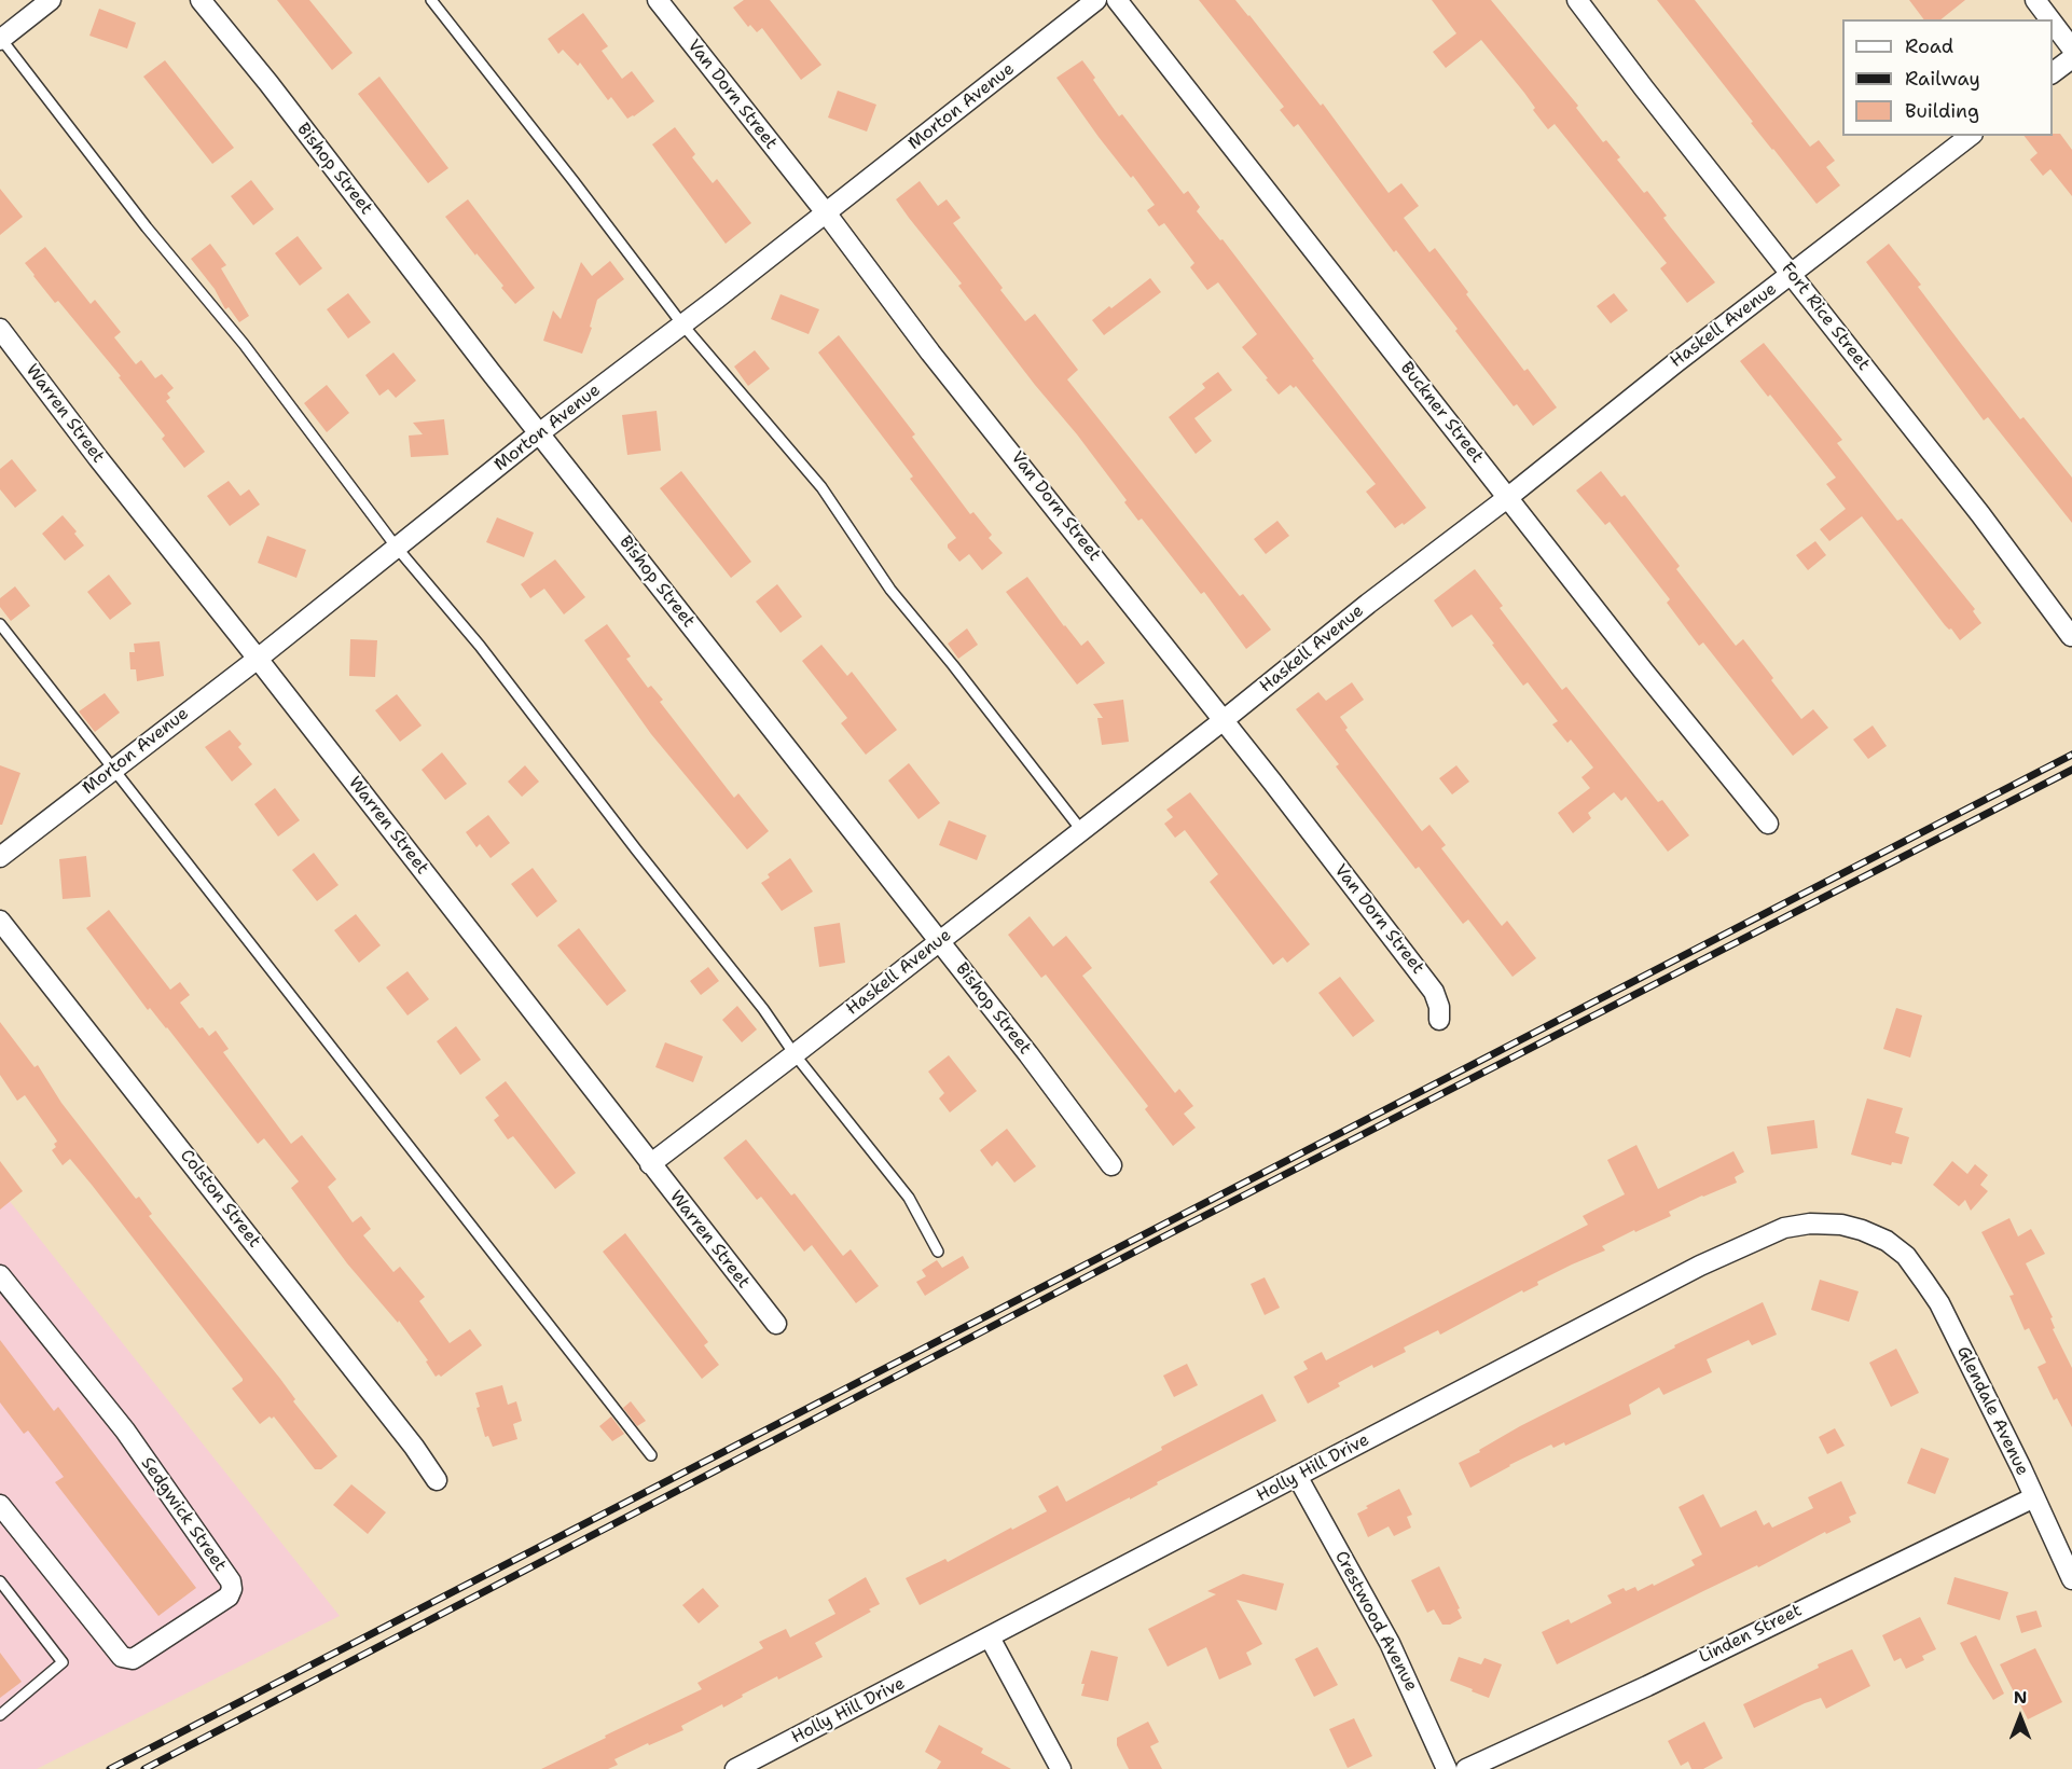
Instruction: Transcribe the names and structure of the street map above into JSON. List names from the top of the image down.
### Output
{
  "streets": {
    "street": [
      "Van Dorn Street",
      "Morton Avenue",
      "Bishop Street",
      "Fort Rice Street",
      "Haskell Avenue",
      "Buckner Street",
      "Warren Street",
      "Colston Street",
      "Glendale Avenue",
      "Holly Hill Drive",
      "Sedgwick Street",
      "Crestwood Avenue",
      "Linden Street"
    ]
  },
  "crossings": [
    ["Van Dorn Street", "Morton Avenue"],
    ["Van Dorn Street", "Haskell Avenue"],
    ["Morton Avenue", "Bishop Street"],
    ["Morton Avenue", "Warren Street"],
    ["Bishop Street", "Haskell Avenue"],
    ["Fort Rice Street", "Haskell Avenue"],
    ["Haskell Avenue", "Buckner Street"],
    ["Haskell Avenue", "Warren Street"],
    ["Glendale Avenue", "Holly Hill Drive"],
    ["Glendale Avenue", "Linden Street"],
    ["Holly Hill Drive", "Crestwood Avenue"]
  ],
  "legend": ["Road", "Railway", "Building"],
  "north": "top"
}
